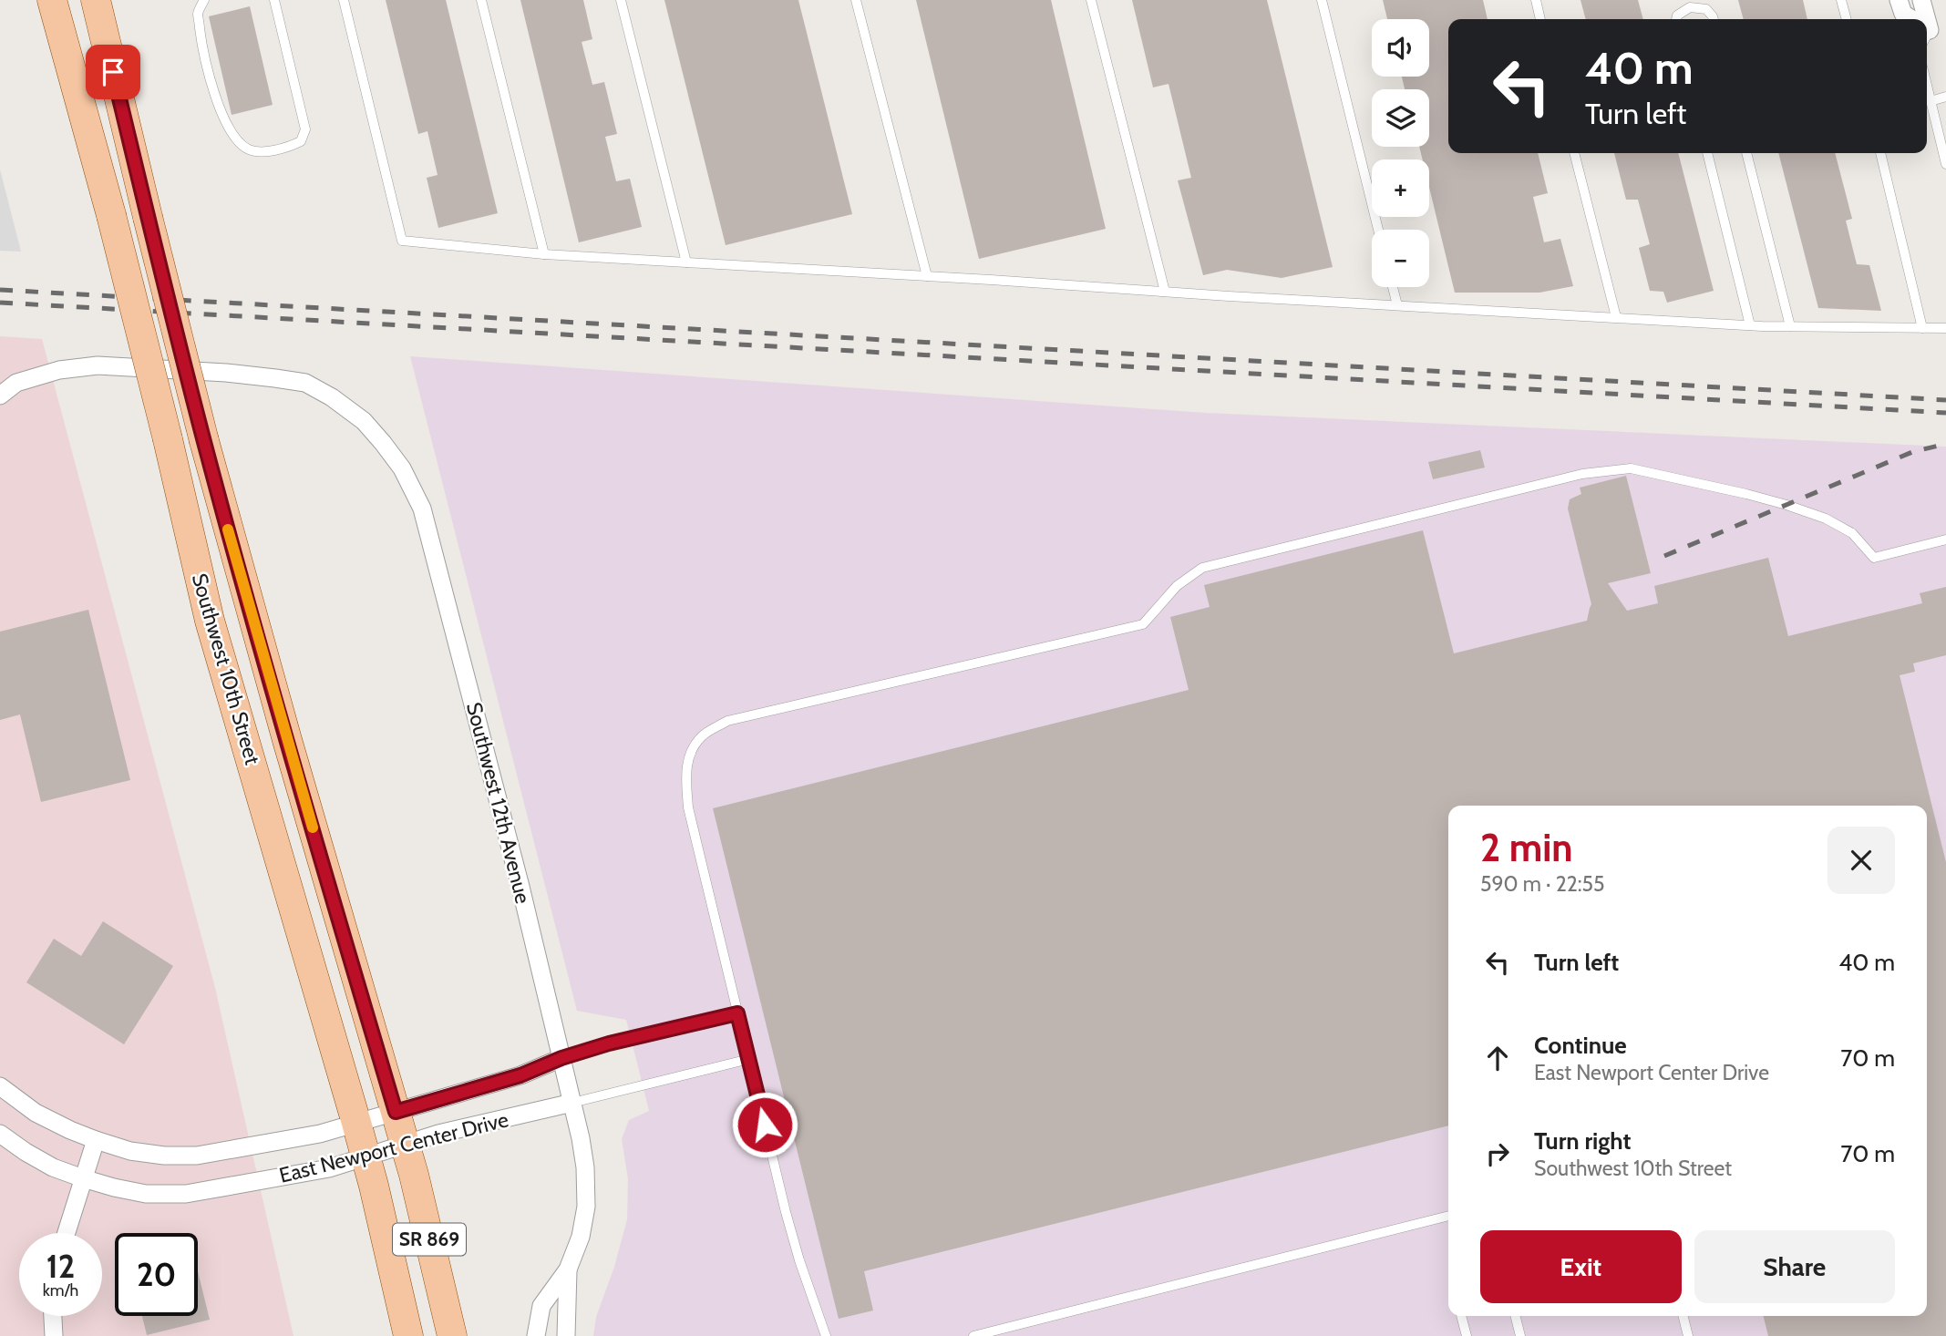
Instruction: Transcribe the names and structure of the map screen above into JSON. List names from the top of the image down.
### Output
{
  "streets": {
    "main road": ["Southwest 10th Street", "SR 869"],
    "street": ["Southwest 12th Avenue", "East Newport Center Drive"]
  },
  "crossings": [
    ["Southwest 10th Street", "East Newport Center Drive"],
    ["Southwest 12th Avenue", "East Newport Center Drive"]
  ],
  "page": {
    "map_buttons": ["+", "−"],
    "turn": ["40 m", "Turn left"],
    "heading": ["2 min", "590 m · 22:55"],
    "list": [
      {
        "name": "Turn left",
        "value": "40 m"
      },
      {
        "name": "Continue",
        "note": "East Newport Center Drive",
        "value": "70 m"
      },
      {
        "name": "Turn right",
        "note": "Southwest 10th Street",
        "value": "70 m"
      }
    ],
    "buttons": ["Exit", "Share"],
    "speed": "12 km/h",
    "limit": "20"
  }
}
